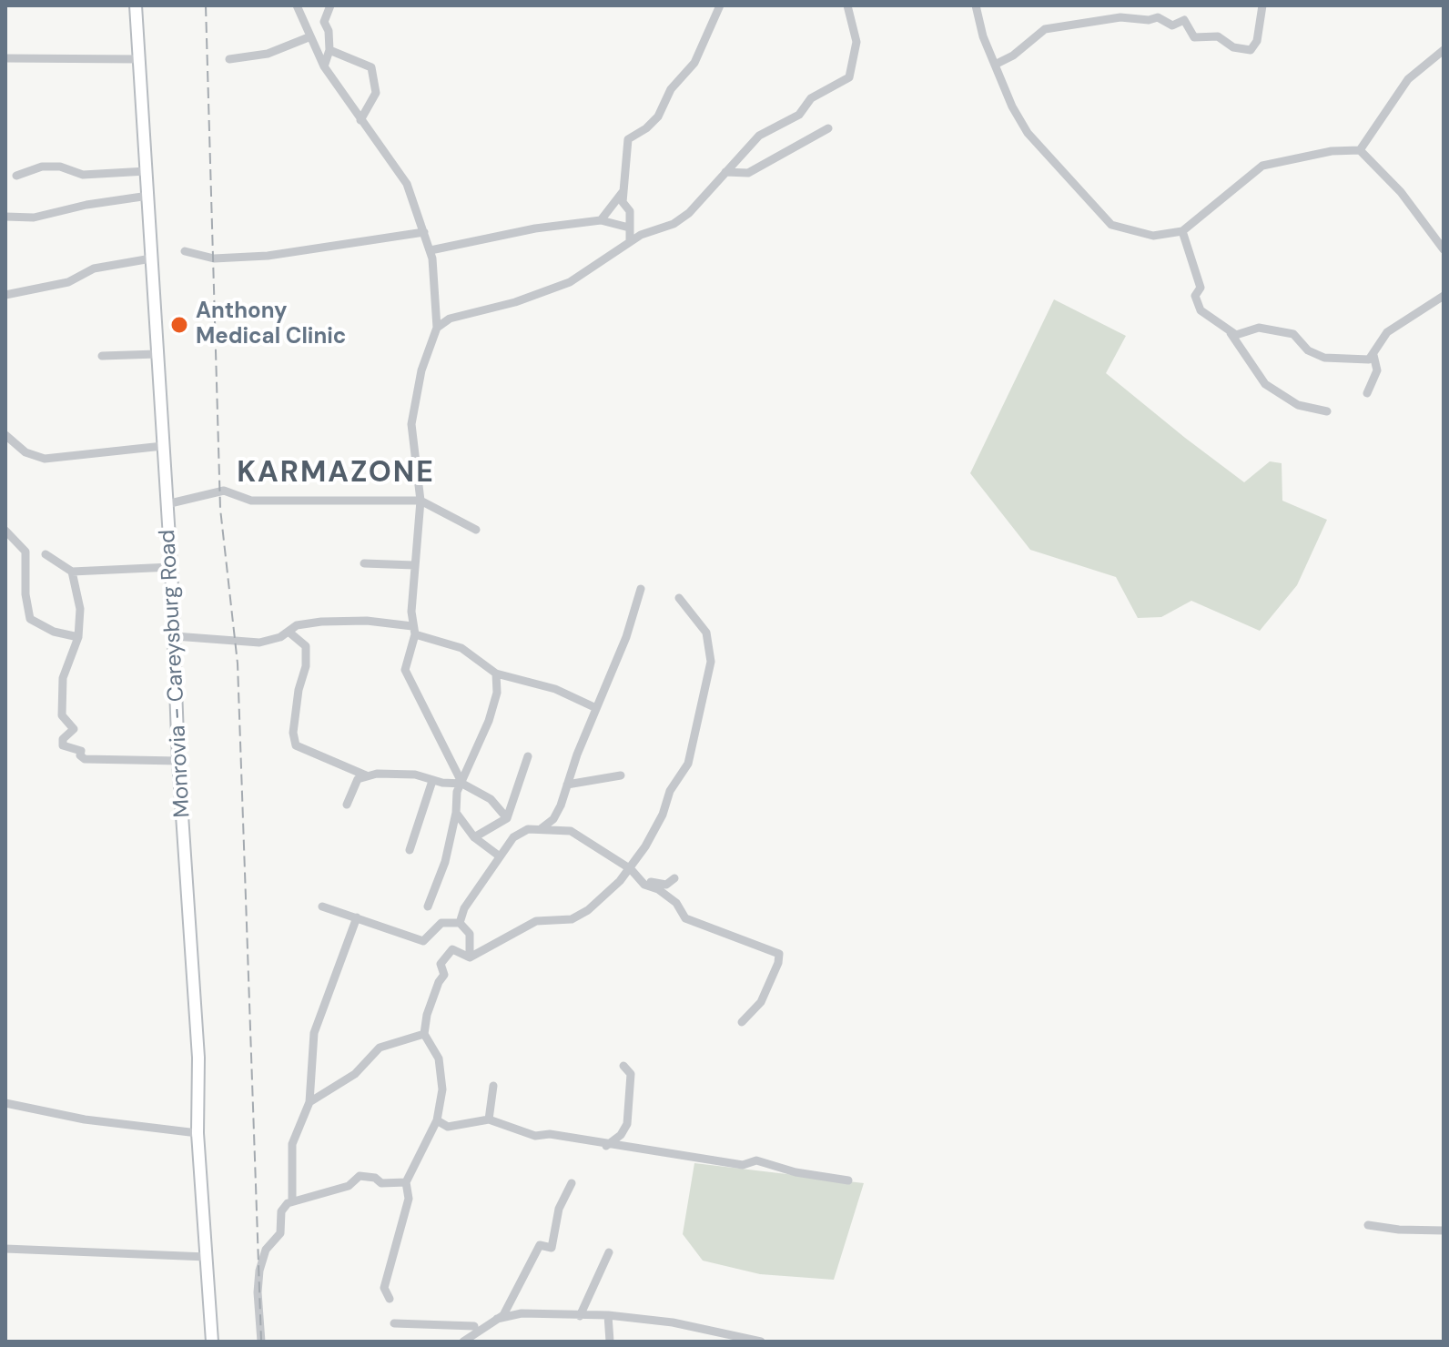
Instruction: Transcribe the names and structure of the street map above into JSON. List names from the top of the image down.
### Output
{
  "streets": {
    "main road": ["Monrovia - Careysburg Road"]
  },
  "districts": ["KARMAZONE"],
  "places": ["Anthony Medical Clinic"]
}
